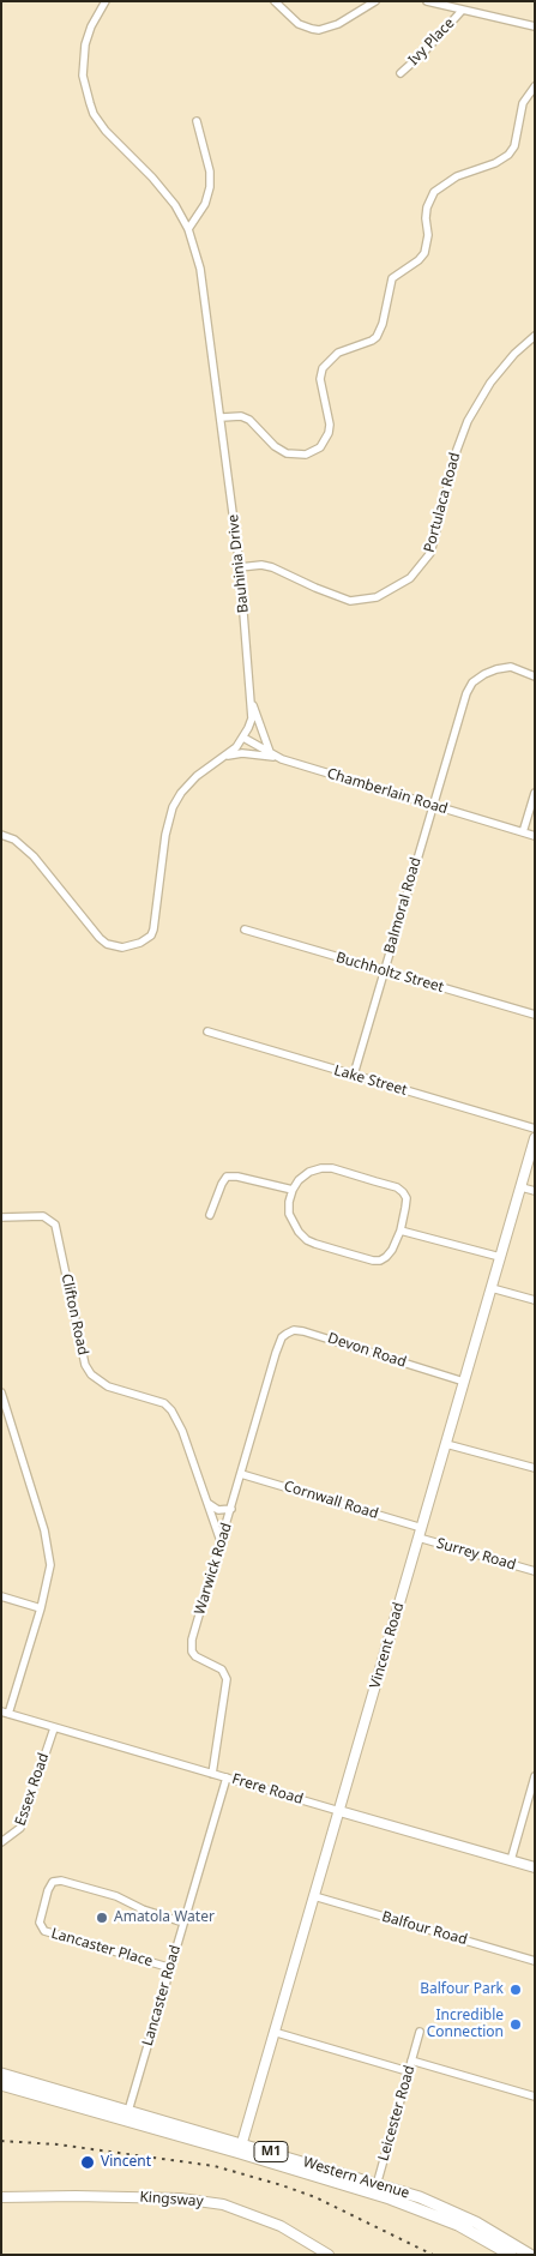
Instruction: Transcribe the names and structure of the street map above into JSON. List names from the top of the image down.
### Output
{
  "streets": {
    "main road": ["M1", "Western Avenue"],
    "street": [
      "Ivy Place",
      "Portulaca Road",
      "Bauhinia Drive",
      "Chamberlain Road",
      "Balmoral Road",
      "Buchholtz Street",
      "Lake Street",
      "Clifton Road",
      "Devon Road",
      "Cornwall Road",
      "Surrey Road",
      "Warwick Road",
      "Vincent Road",
      "Essex Road",
      "Frere Road",
      "Balfour Road",
      "Lancaster Place",
      "Lancaster Road",
      "Leicester Road",
      "Kingsway"
    ]
  },
  "crossings": [
    ["Portulaca Road", "Bauhinia Drive"],
    ["Bauhinia Drive", "Chamberlain Road"],
    ["Chamberlain Road", "Balmoral Road"],
    ["Balmoral Road", "Buchholtz Street"],
    ["Balmoral Road", "Lake Street"],
    ["Clifton Road", "Warwick Road"],
    ["Devon Road", "Warwick Road"],
    ["Devon Road", "Vincent Road"],
    ["Cornwall Road", "Surrey Road"],
    ["Cornwall Road", "Warwick Road"],
    ["Cornwall Road", "Vincent Road"],
    ["Surrey Road", "Vincent Road"],
    ["Warwick Road", "Frere Road"],
    ["Vincent Road", "Frere Road"],
    ["Vincent Road", "Balfour Road"],
    ["Vincent Road", "Western Avenue"],
    ["Essex Road", "Frere Road"],
    ["Frere Road", "Lancaster Road"],
    ["Lancaster Place", "Lancaster Road"],
    ["Lancaster Road", "Western Avenue"],
    ["Leicester Road", "Western Avenue"]
  ],
  "places": [
    "Amatola Water",
    "Balfour Park",
    "Incredible Connection",
    "Vincent"
  ]
}
